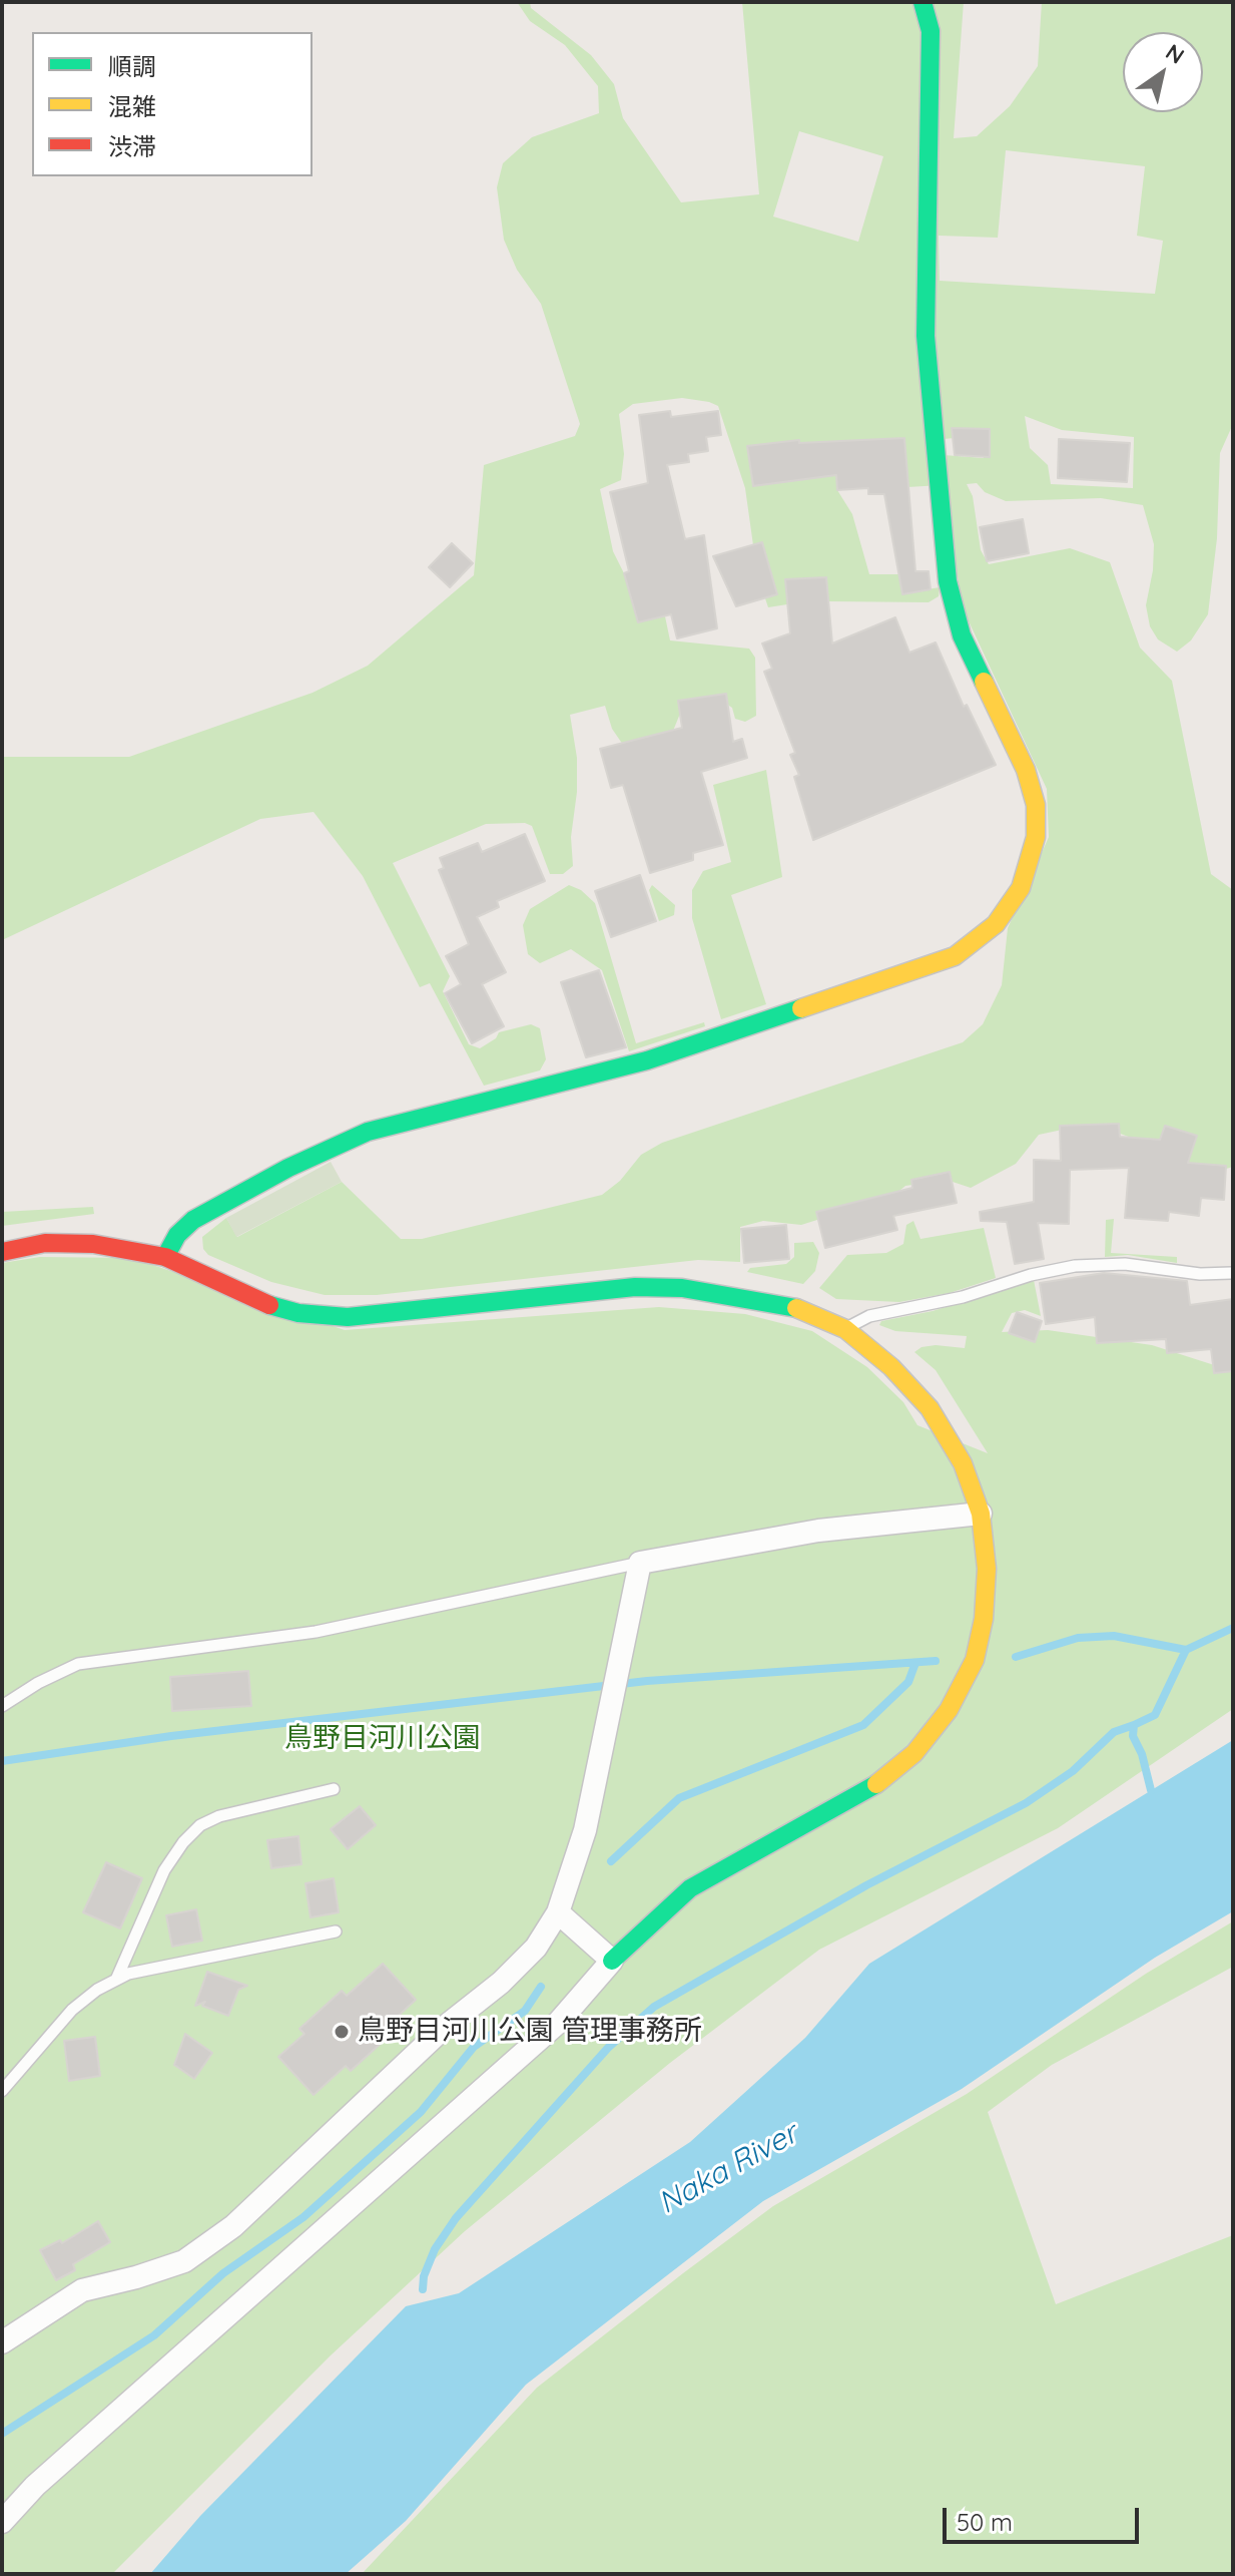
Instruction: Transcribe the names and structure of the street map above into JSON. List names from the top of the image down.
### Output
{
  "water": ["Naka River"],
  "parks": ["鳥野目河川公園"],
  "places": ["鳥野目河川公園 管理事務所"],
  "legend": ["順調", "混雑", "渋滞"],
  "scale_bar": "50 m",
  "north": "top right"
}
